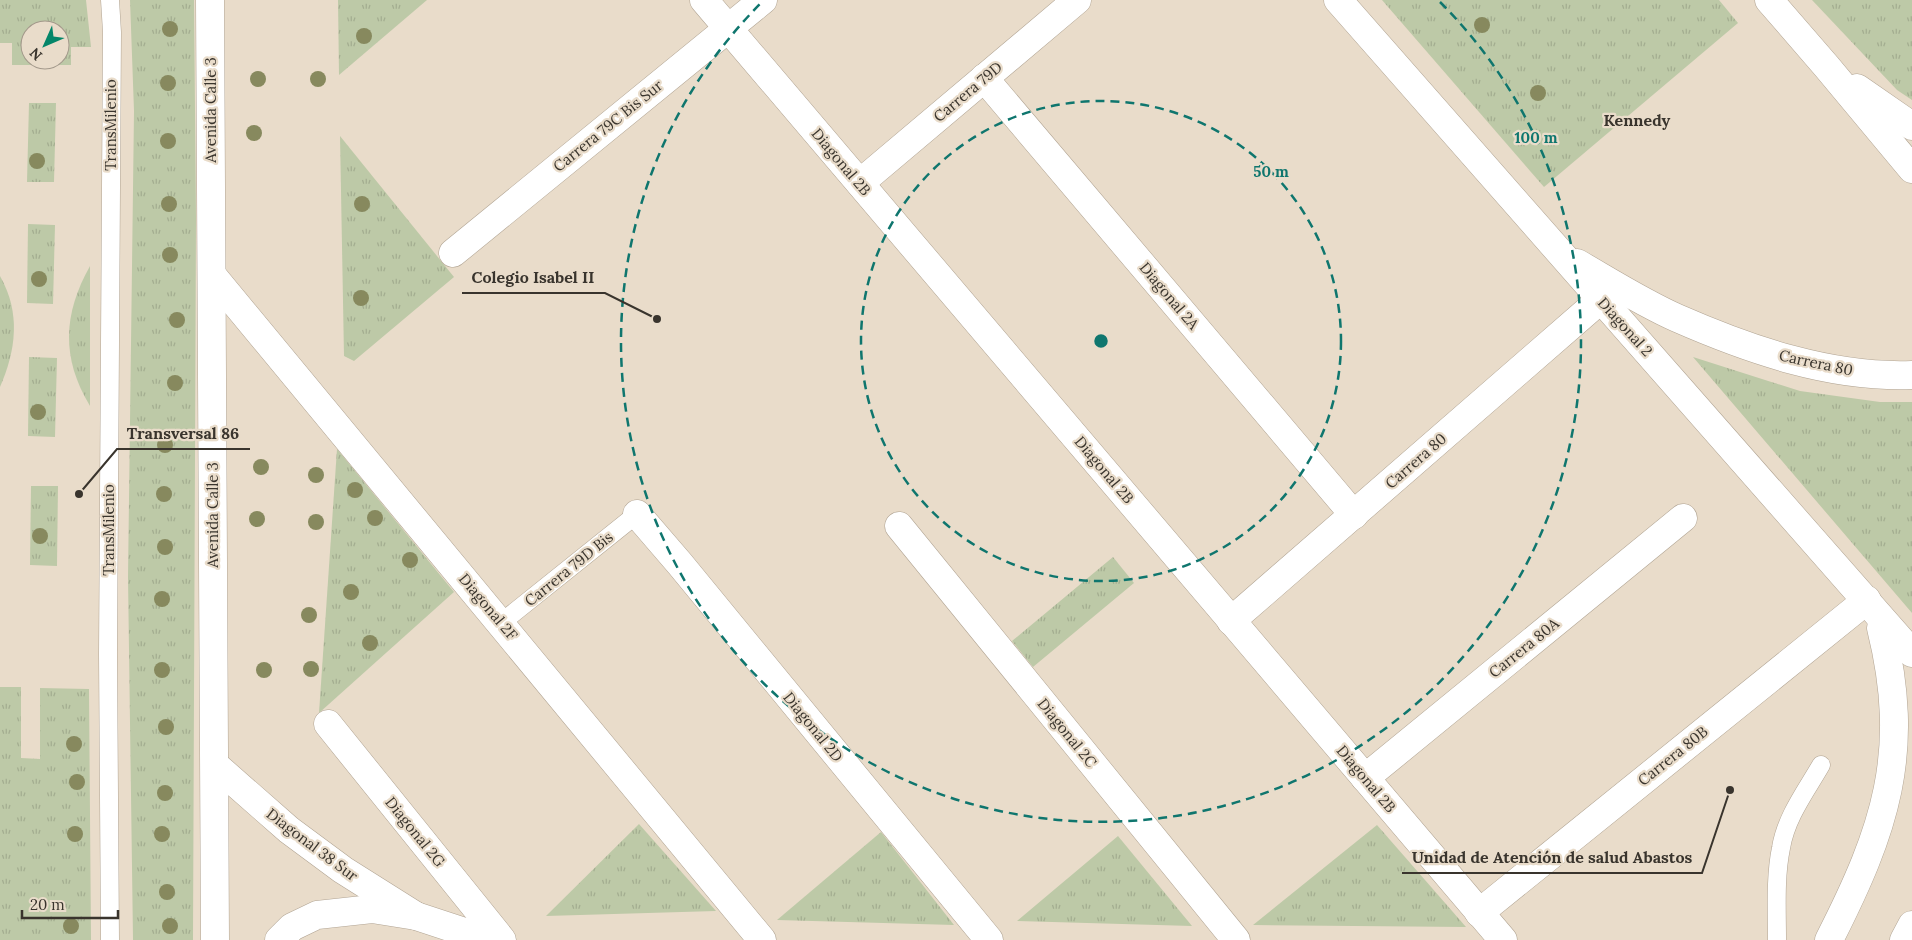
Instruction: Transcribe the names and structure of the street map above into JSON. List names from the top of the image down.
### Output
{
  "streets": {
    "main road": [
      "Carrera 79D",
      "Avenida Calle 3",
      "Carrera 79C Bis Sur",
      "Diagonal 2B",
      "Diagonal 2A",
      "Diagonal 2",
      "Carrera 80",
      "Diagonal 2F",
      "Carrera 80A",
      "Diagonal 2D",
      "Diagonal 2C",
      "Carrera 80B",
      "Diagonal 2G",
      "Diagonal 38 Sur"
    ],
    "lane": ["TransMilenio", "Carrera 79D Bis"]
  },
  "crossings": [
    ["Carrera 79D", "Diagonal 2B"],
    ["Carrera 79D", "Diagonal 2A"],
    ["Avenida Calle 3", "Diagonal 2F"],
    ["Avenida Calle 3", "Diagonal 38 Sur"],
    ["Carrera 79C Bis Sur", "Diagonal 2B"],
    ["Diagonal 2B", "Carrera 80"],
    ["Diagonal 2B", "Carrera 80A"],
    ["Diagonal 2B", "Carrera 80B"],
    ["Diagonal 2A", "Carrera 80"],
    ["Diagonal 2", "Carrera 80"],
    ["Diagonal 2", "Carrera 80B"],
    ["Carrera 79D Bis", "Diagonal 2F"],
    ["Carrera 79D Bis", "Diagonal 2D"]
  ],
  "districts": ["Kennedy"],
  "places": ["Colegio Isabel II", "Transversal 86", "Unidad de Atención de salud Abastos"],
  "scale_bar": "20 m",
  "north": "bottom left",
  "rings": ["100 m", "50 m"]
}
